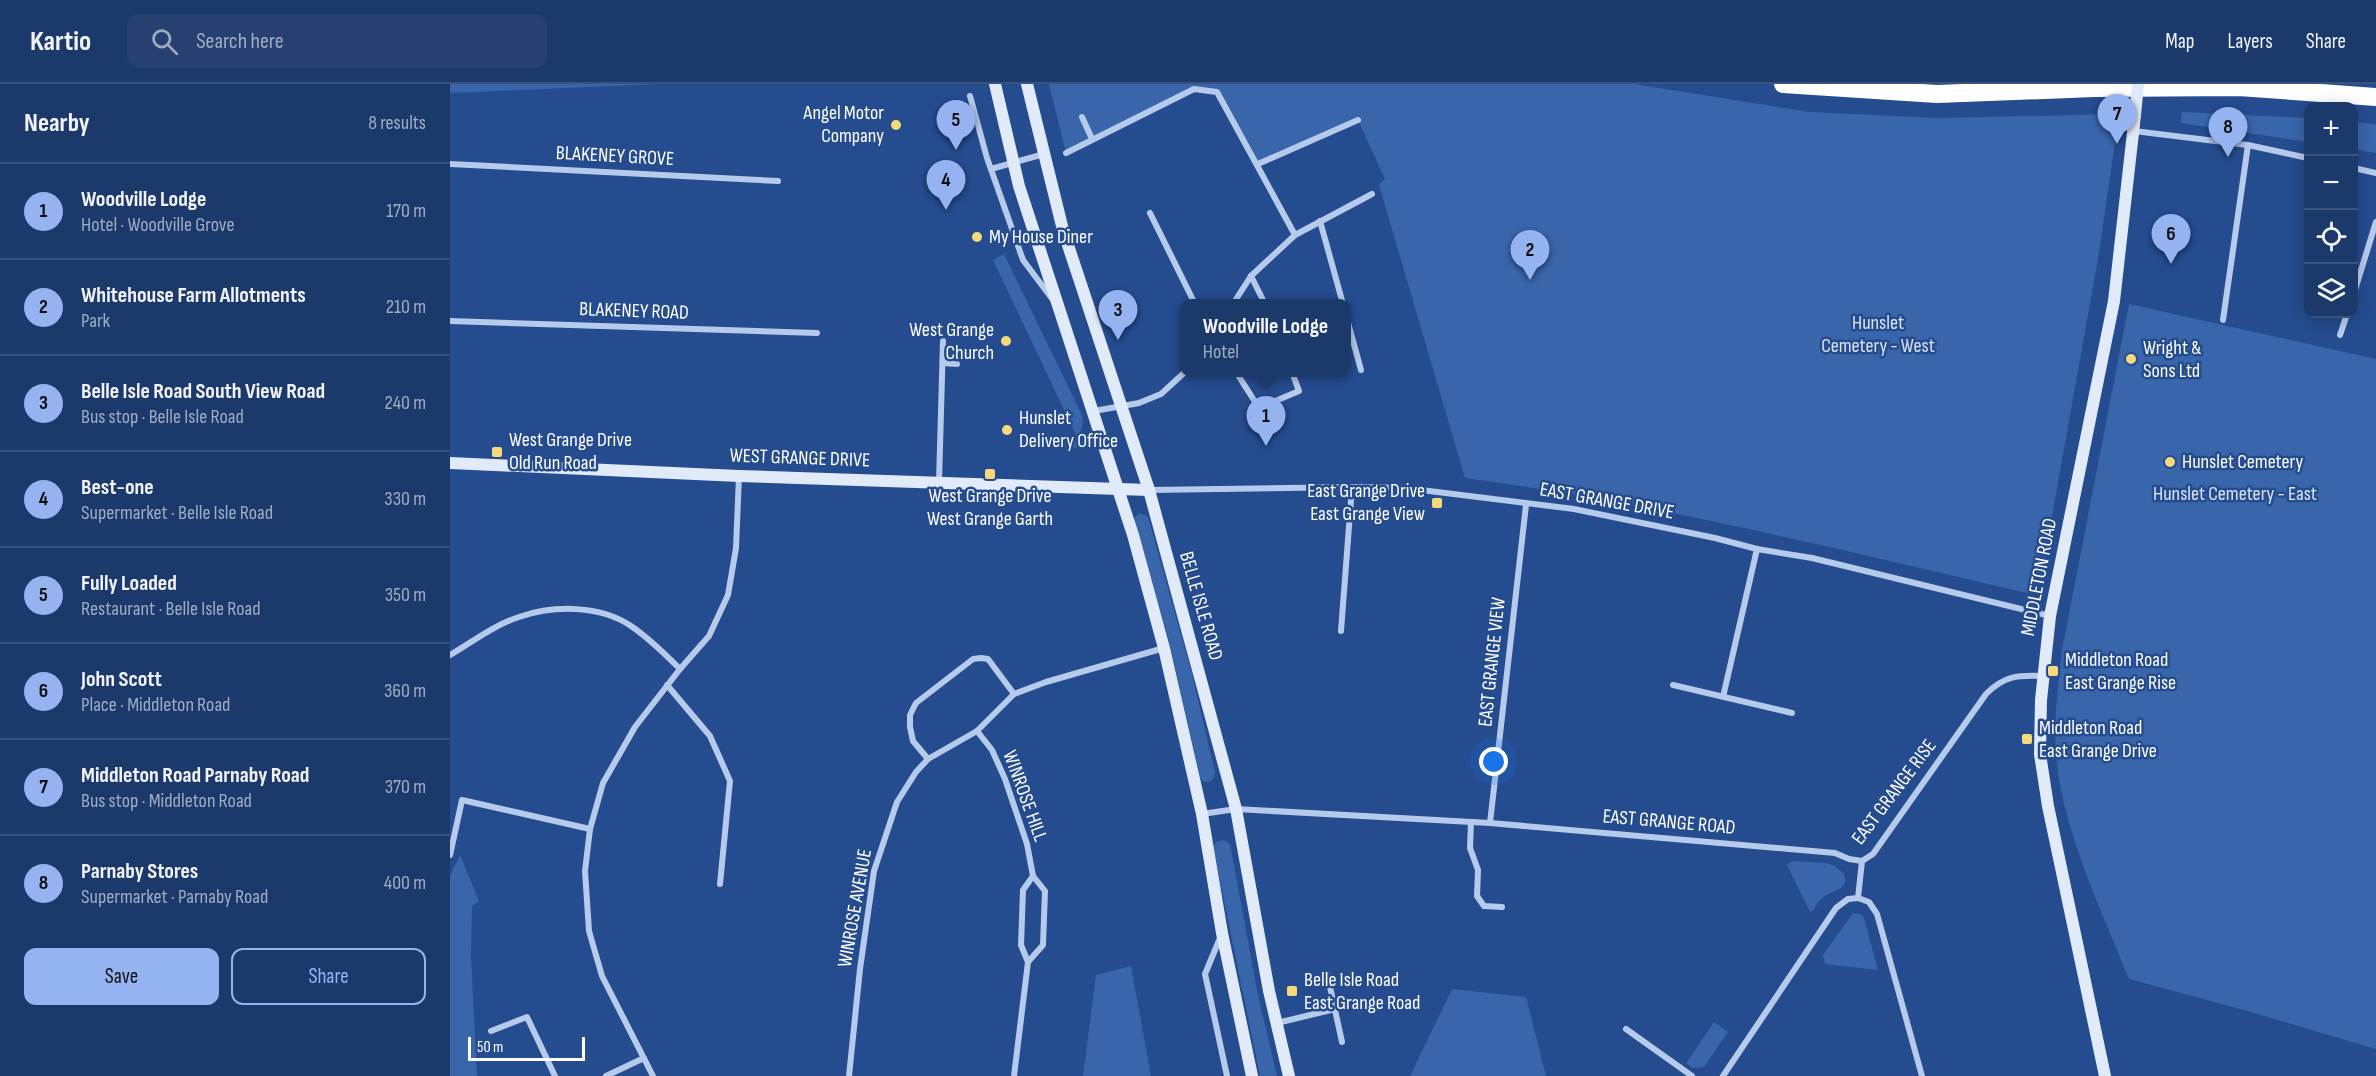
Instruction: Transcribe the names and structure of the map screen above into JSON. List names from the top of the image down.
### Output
{
  "streets": {
    "street": [
      "BLAKENEY GROVE",
      "BLAKENEY ROAD",
      "WEST GRANGE DRIVE",
      "EAST GRANGE DRIVE",
      "MIDDLETON ROAD",
      "BELLE ISLE ROAD",
      "EAST GRANGE VIEW",
      "EAST GRANGE RISE",
      "WINROSE HILL",
      "EAST GRANGE ROAD",
      "WINROSE AVENUE"
    ]
  },
  "crossings": [
    ["WEST GRANGE DRIVE", "EAST GRANGE DRIVE"],
    ["WEST GRANGE DRIVE", "BELLE ISLE ROAD"],
    ["EAST GRANGE DRIVE", "MIDDLETON ROAD"],
    ["EAST GRANGE DRIVE", "BELLE ISLE ROAD"],
    ["EAST GRANGE DRIVE", "EAST GRANGE VIEW"],
    ["MIDDLETON ROAD", "EAST GRANGE RISE"],
    ["BELLE ISLE ROAD", "EAST GRANGE ROAD"],
    ["EAST GRANGE VIEW", "EAST GRANGE ROAD"],
    ["EAST GRANGE RISE", "EAST GRANGE ROAD"],
    ["WINROSE HILL", "WINROSE AVENUE"]
  ],
  "parks": ["Hunslet Cemetery - West", "Hunslet Cemetery - East"],
  "places": {
    "other": [
      "Angel Motor Company",
      "My House Diner",
      "West Grange Church",
      "Wright & Sons Ltd",
      "Hunslet Delivery Office",
      "Hunslet Cemetery"
    ],
    "transit": [
      "West Grange Drive Old Run Road",
      "West Grange Drive West Grange Garth",
      "East Grange Drive East Grange View",
      "Middleton Road East Grange Rise",
      "Middleton Road East Grange Drive",
      "Belle Isle Road East Grange Road"
    ]
  },
  "scale_bar": "50 m",
  "page": {
    "header": "Kartio",
    "search": "Search here",
    "nav": ["Map", "Layers", "Share"],
    "heading": ["Nearby", "8 results"],
    "pins": [
      "7",
      "5",
      "8",
      "4",
      "6",
      "2",
      "3",
      "1"
    ],
    "map_buttons": ["+", "−"],
    "list": [
      {
        "mark": "1",
        "name": "Woodville Lodge",
        "note": "Hotel · Woodville Grove",
        "value": "170 m"
      },
      {
        "mark": "2",
        "name": "Whitehouse Farm Allotments",
        "note": "Park",
        "value": "210 m"
      },
      {
        "mark": "3",
        "name": "Belle Isle Road South View Road",
        "note": "Bus stop · Belle Isle Road",
        "value": "240 m"
      },
      {
        "mark": "4",
        "name": "Best-one",
        "note": "Supermarket · Belle Isle Road",
        "value": "330 m"
      },
      {
        "mark": "5",
        "name": "Fully Loaded",
        "note": "Restaurant · Belle Isle Road",
        "value": "350 m"
      },
      {
        "mark": "6",
        "name": "John Scott",
        "note": "Place · Middleton Road",
        "value": "360 m"
      },
      {
        "mark": "7",
        "name": "Middleton Road Parnaby Road",
        "note": "Bus stop · Middleton Road",
        "value": "370 m"
      },
      {
        "mark": "8",
        "name": "Parnaby Stores",
        "note": "Supermarket · Parnaby Road",
        "value": "400 m"
      }
    ],
    "popup": ["Woodville Lodge", "Hotel"],
    "buttons": ["Save", "Share"],
    "scale": "50 m"
  }
}
